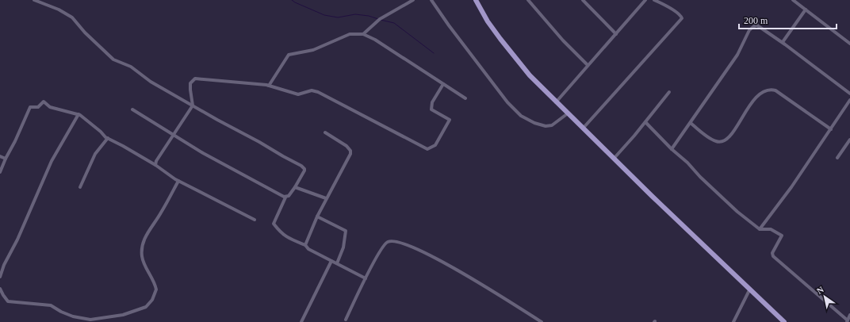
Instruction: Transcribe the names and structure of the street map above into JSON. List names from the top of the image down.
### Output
{
  "scale_bar": "200 m",
  "north": "top left"
}
